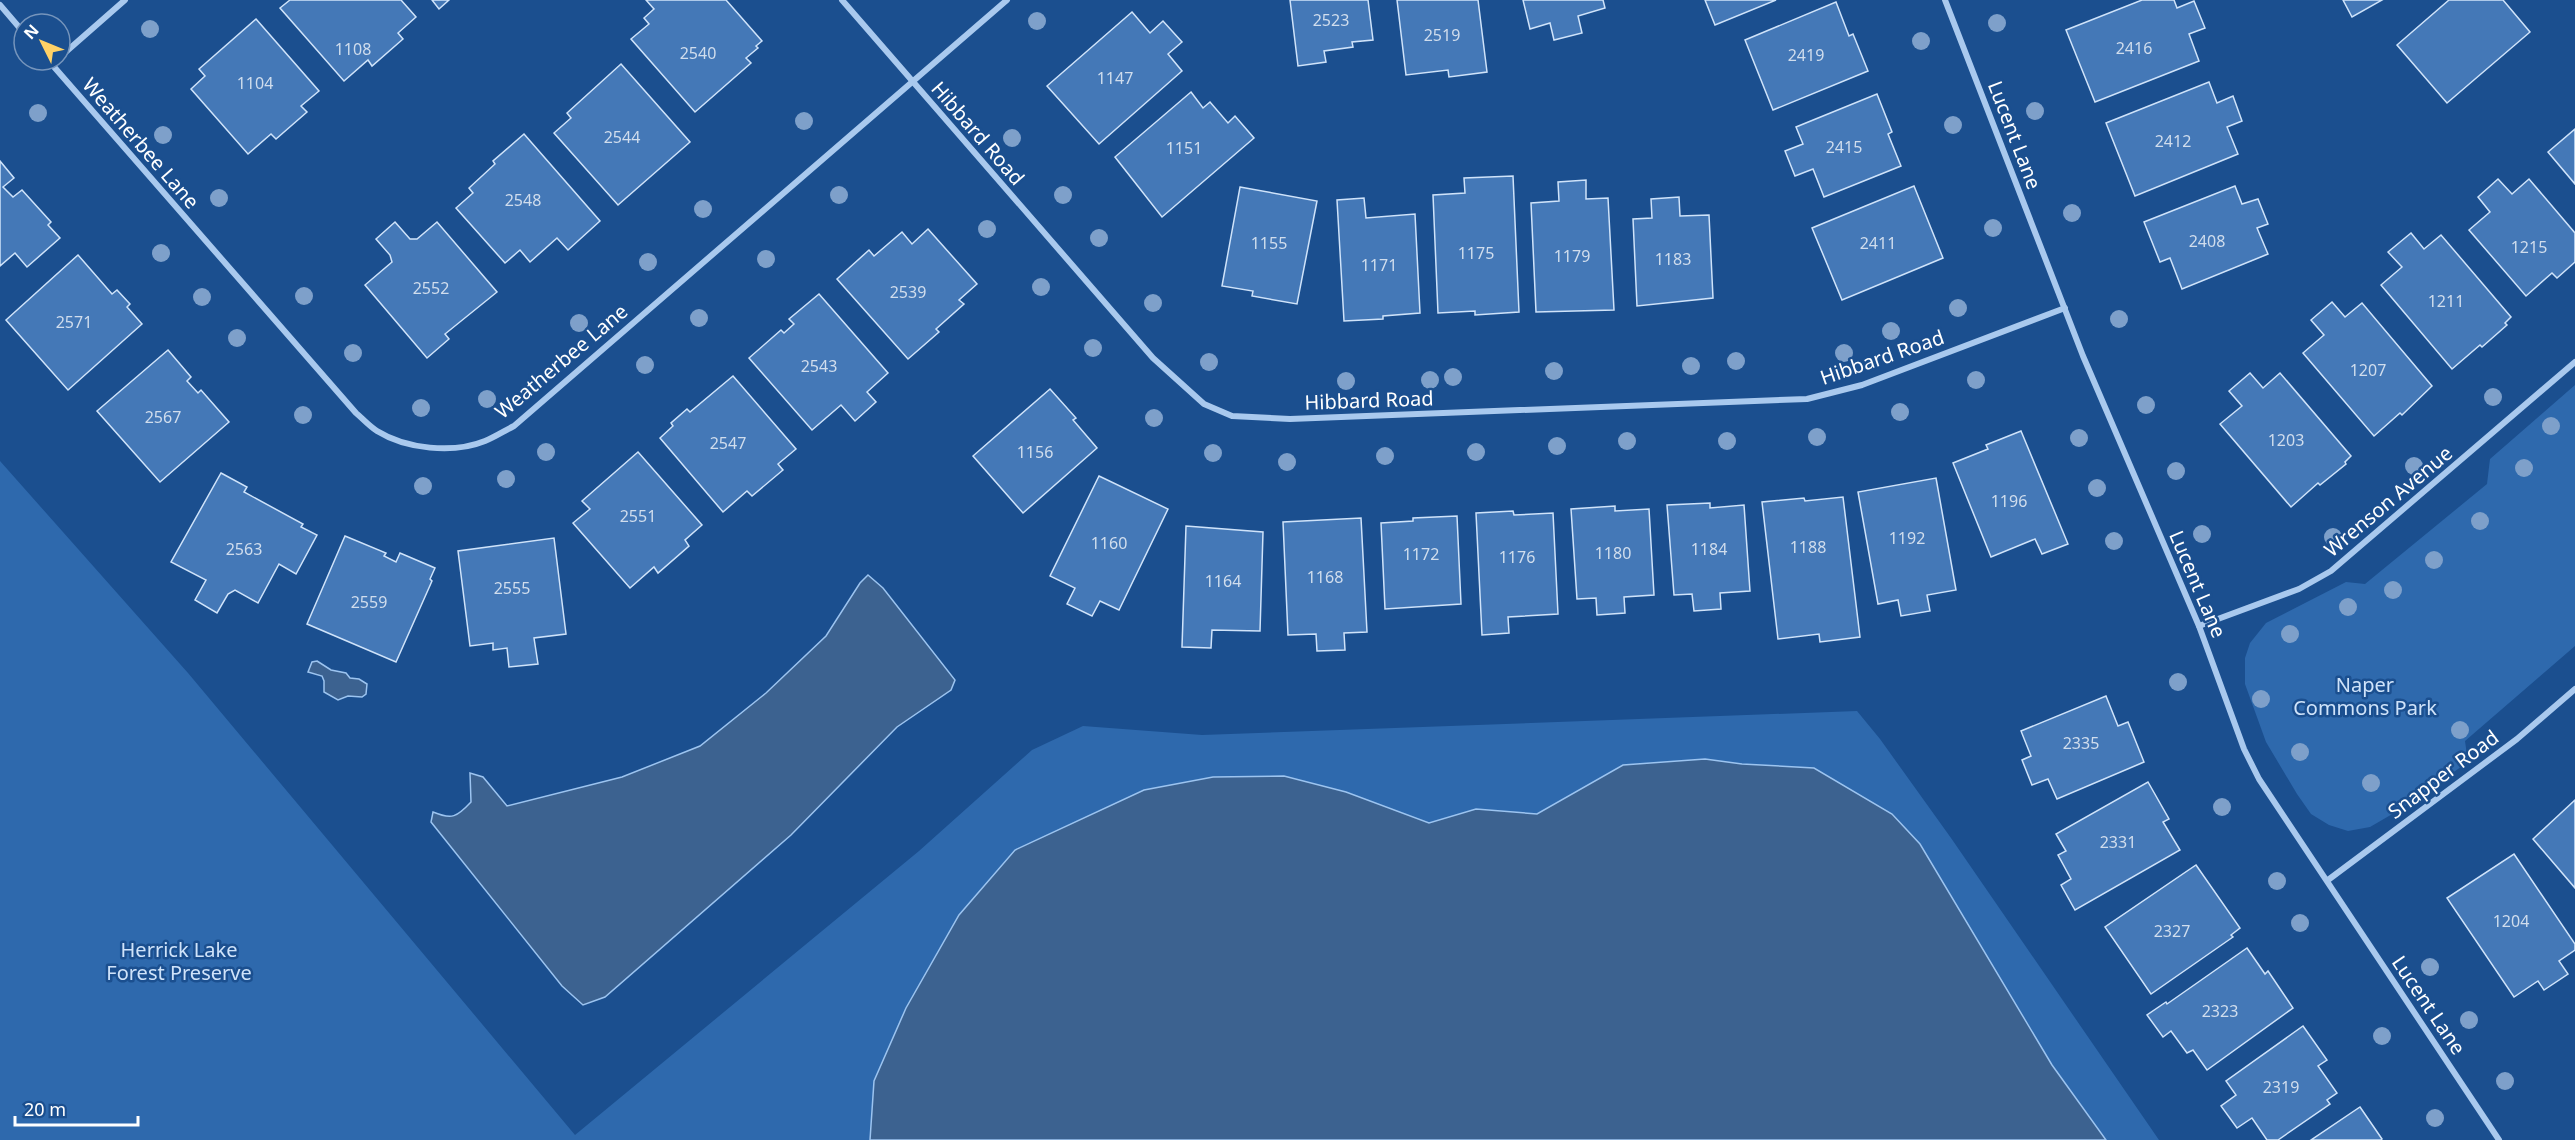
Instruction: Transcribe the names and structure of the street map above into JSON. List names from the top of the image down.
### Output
{
  "streets": {
    "street": [
      "Hibbard Road",
      "Lucent Lane",
      "Weatherbee Lane",
      "Wrenson Avenue",
      "Snapper Road"
    ]
  },
  "crossings": [
    ["Hibbard Road", "Lucent Lane"],
    ["Hibbard Road", "Weatherbee Lane"],
    ["Lucent Lane", "Wrenson Avenue"],
    ["Lucent Lane", "Snapper Road"]
  ],
  "parks": ["Naper Commons Park", "Herrick Lake Forest Preserve"],
  "house_numbers": [
    "2523",
    "2519",
    "2416",
    "1108",
    "2540",
    "2419",
    "1147",
    "1104",
    "2544",
    "2412",
    "2415",
    "1151",
    "2548",
    "2408",
    "1155",
    "2411",
    "1215",
    "1175",
    "1179",
    "1183",
    "1171",
    "2552",
    "2539",
    "1211",
    "2571",
    "2543",
    "1207",
    "2567",
    "1203",
    "2547",
    "1156",
    "1196",
    "2551",
    "1192",
    "1160",
    "1188",
    "2563",
    "1184",
    "1180",
    "1172",
    "1176",
    "1168",
    "1164",
    "2555",
    "2559",
    "2335",
    "2331",
    "1204",
    "2327",
    "2323",
    "2319"
  ],
  "scale_bar": "20 m",
  "north": "top left"
}
